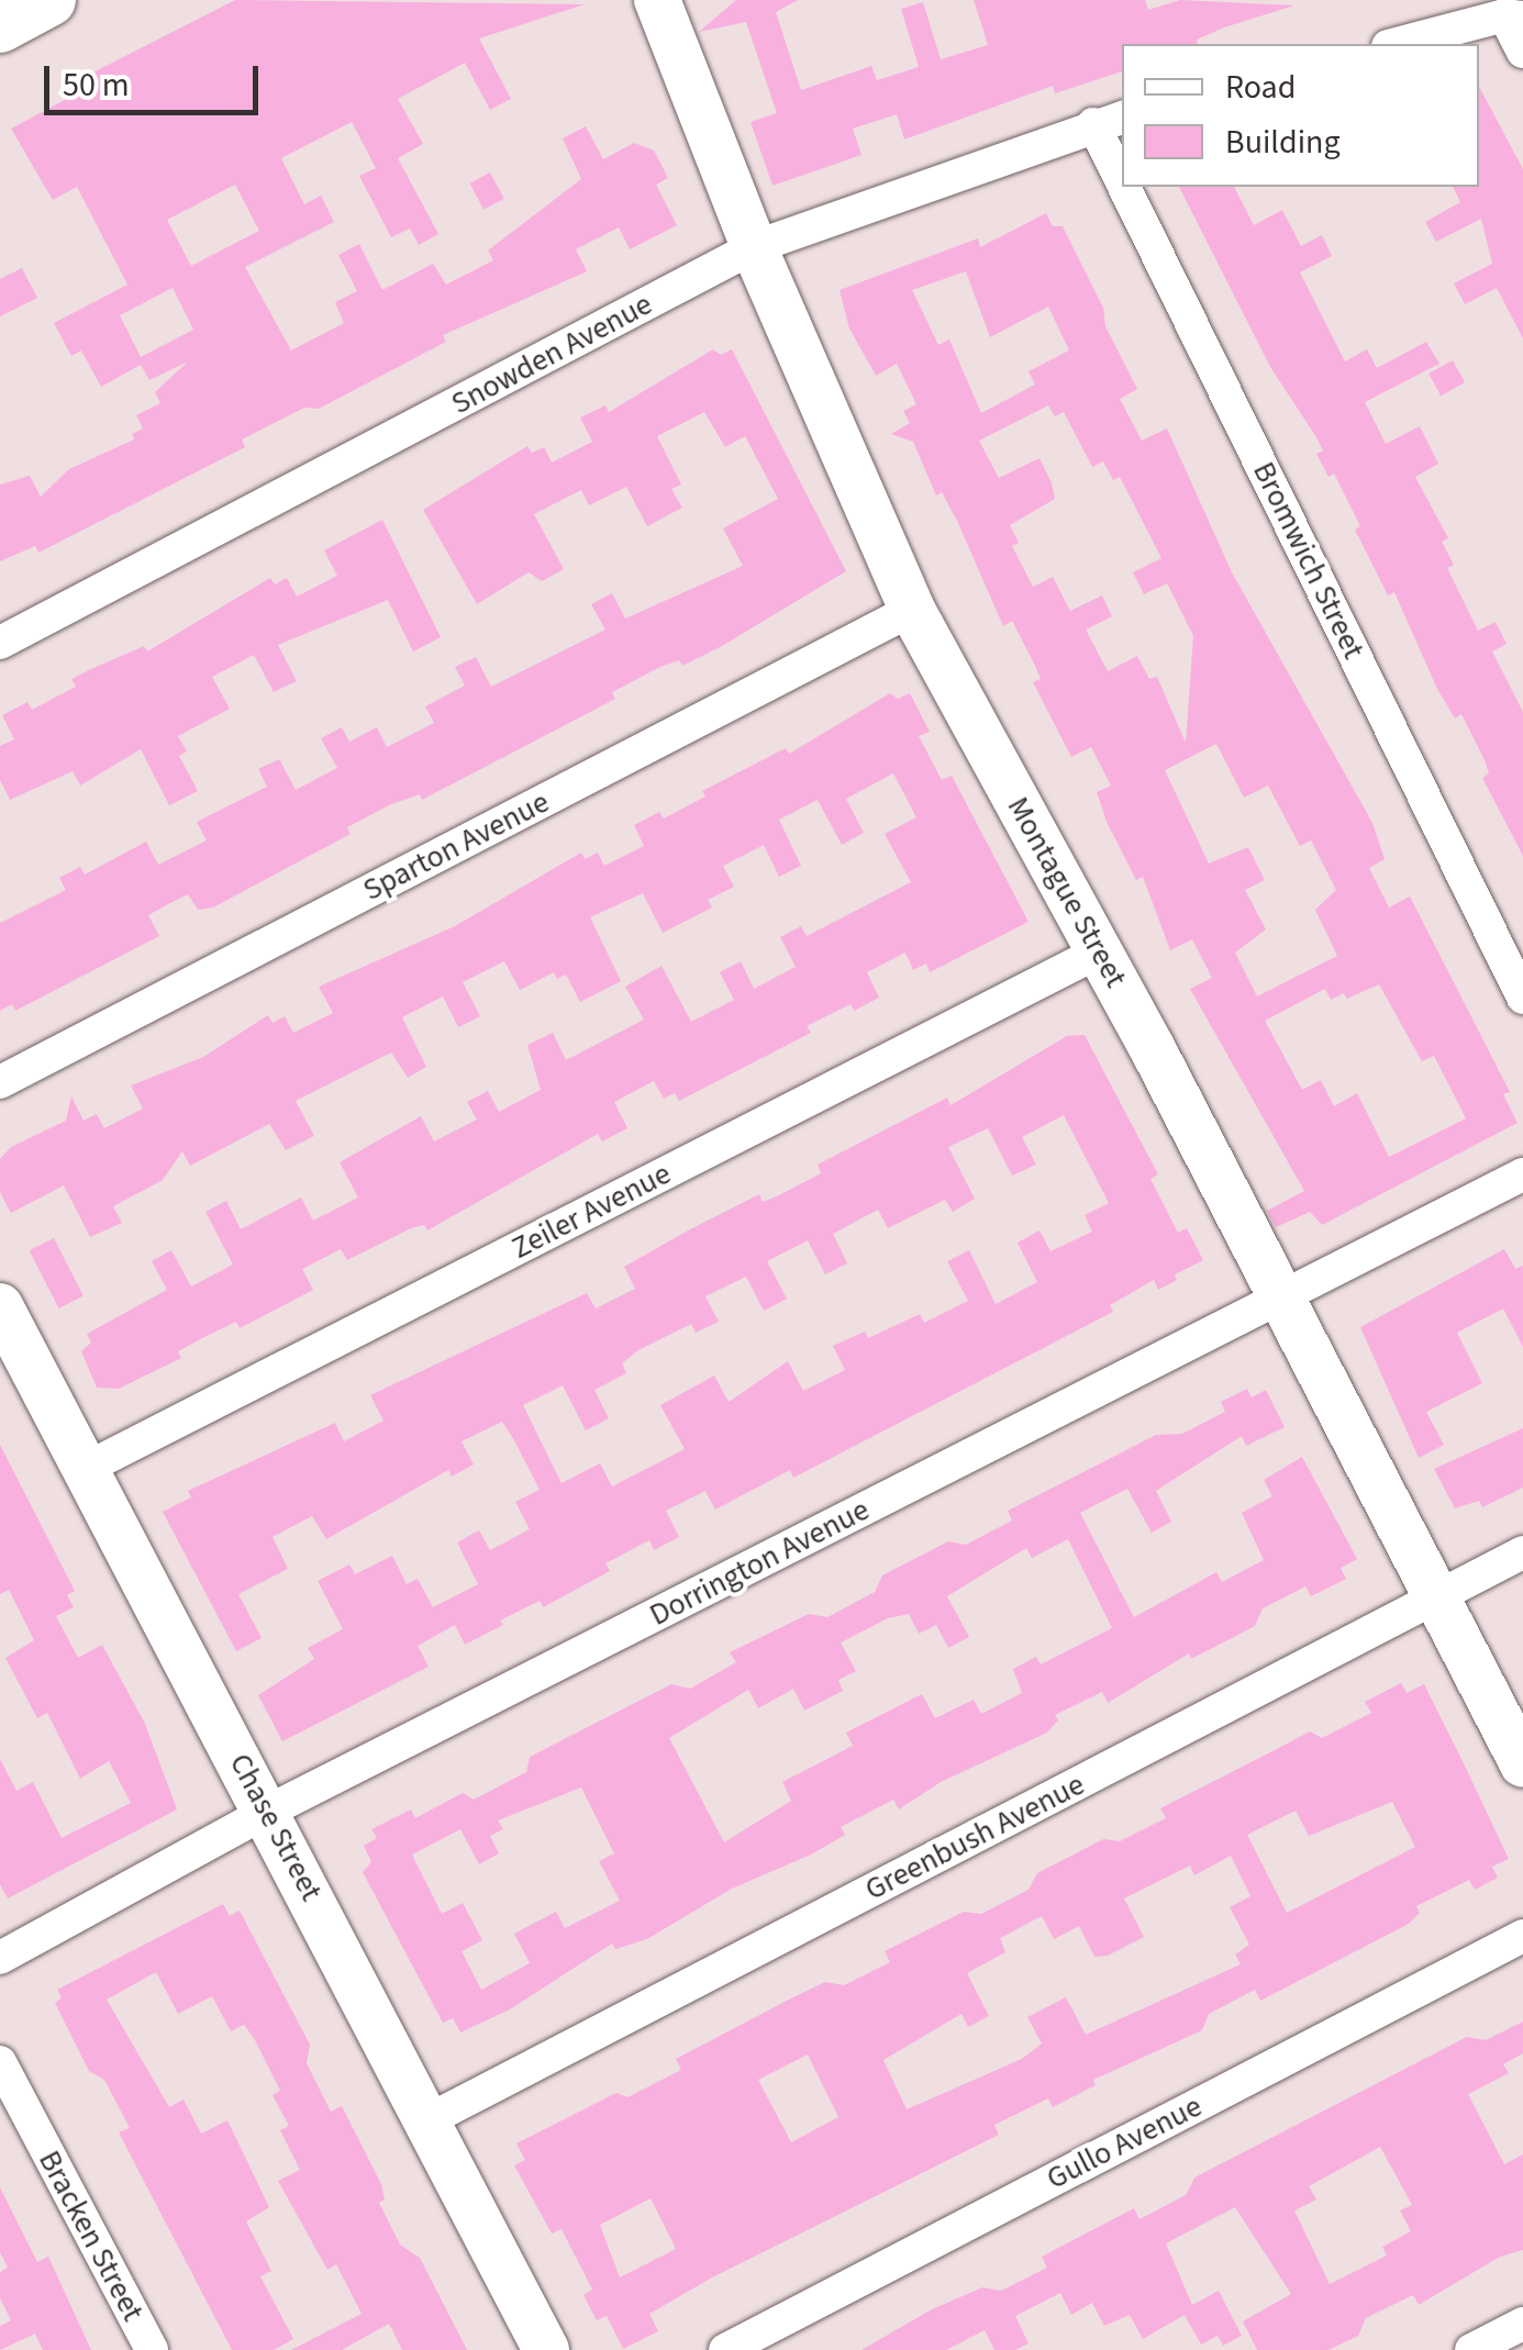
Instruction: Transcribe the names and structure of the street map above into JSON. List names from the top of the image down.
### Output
{
  "streets": {
    "street": [
      "Snowden Avenue",
      "Bromwich Street",
      "Sparton Avenue",
      "Montague Street",
      "Zeiler Avenue",
      "Dorrington Avenue",
      "Chase Street",
      "Greenbush Avenue",
      "Gullo Avenue",
      "Bracken Street"
    ]
  },
  "crossings": [
    ["Snowden Avenue", "Bromwich Street"],
    ["Snowden Avenue", "Montague Street"],
    ["Sparton Avenue", "Montague Street"],
    ["Montague Street", "Zeiler Avenue"],
    ["Montague Street", "Dorrington Avenue"],
    ["Montague Street", "Greenbush Avenue"],
    ["Zeiler Avenue", "Chase Street"],
    ["Dorrington Avenue", "Chase Street"],
    ["Chase Street", "Greenbush Avenue"]
  ],
  "legend": ["Road", "Building"],
  "scale_bar": "50 m"
}
